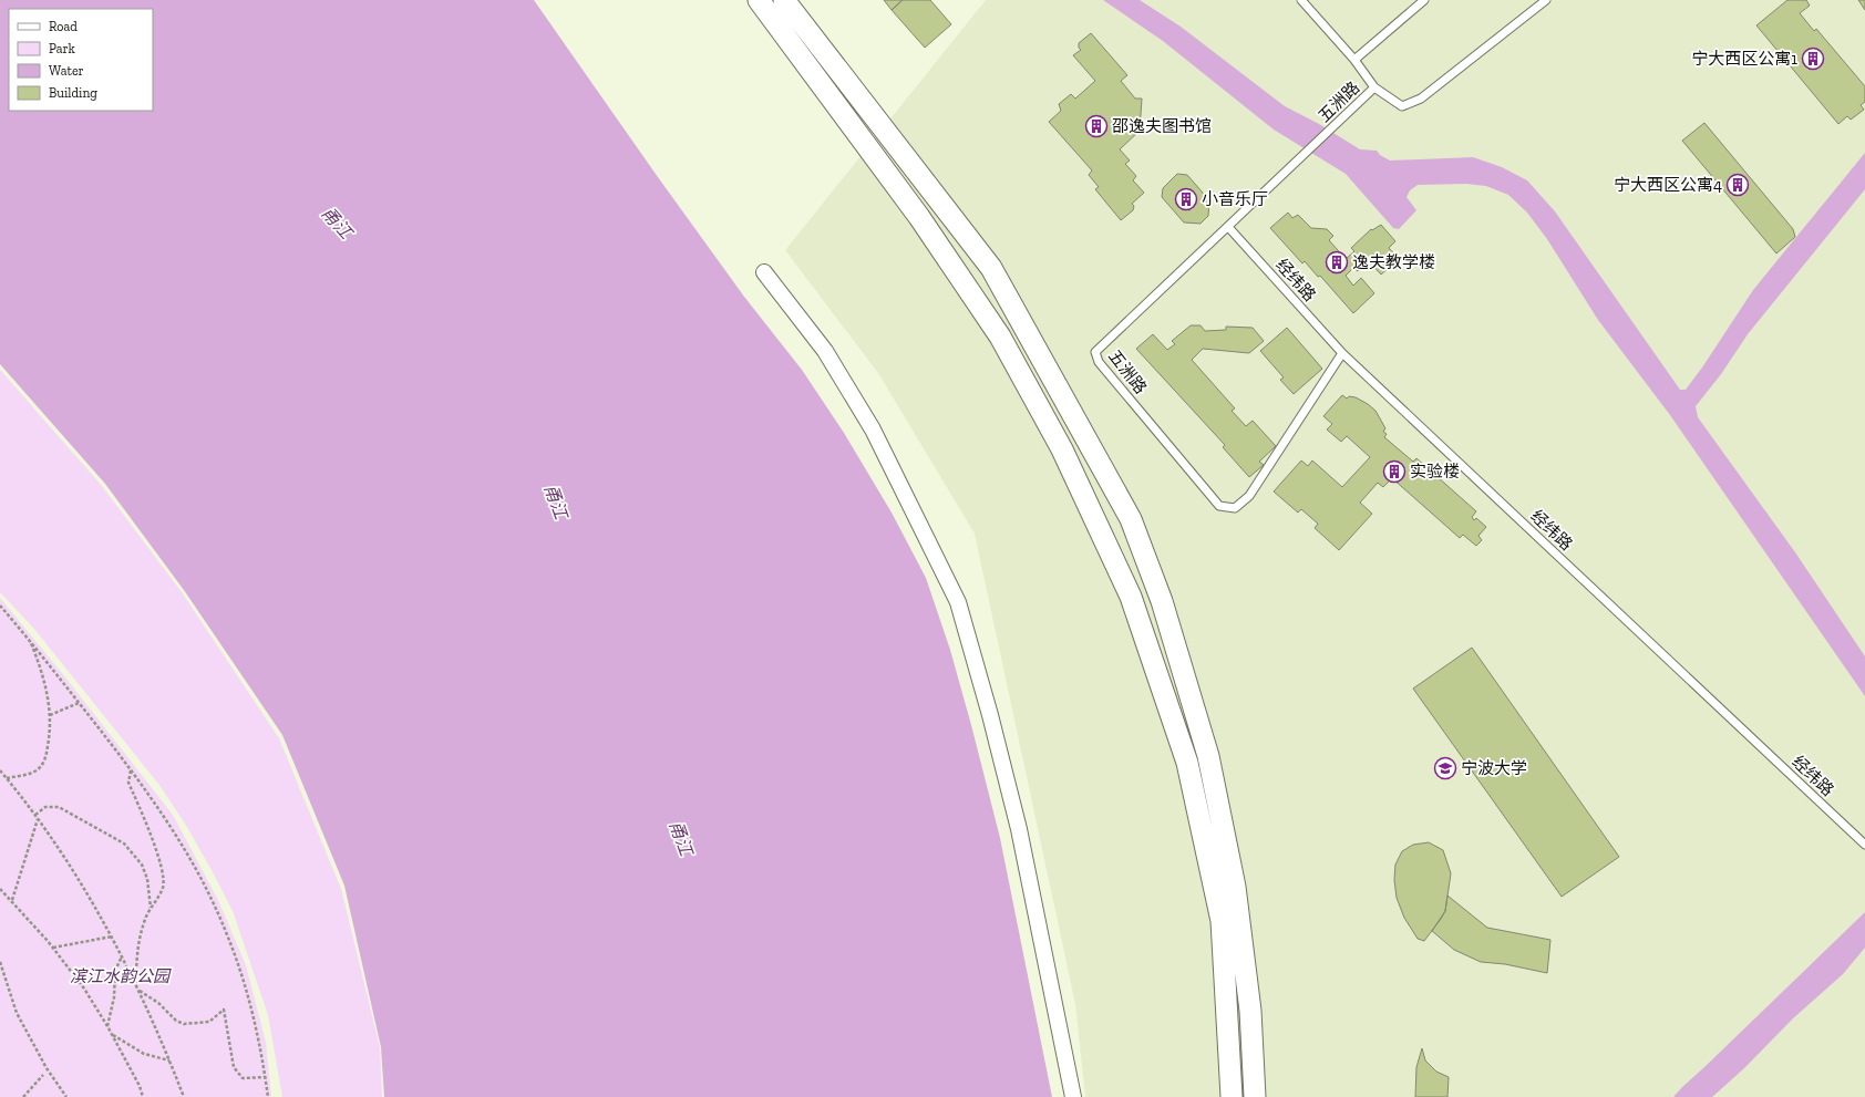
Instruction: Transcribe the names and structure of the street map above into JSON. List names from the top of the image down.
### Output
{
  "streets": {
    "lane": ["五洲路", "经纬路"]
  },
  "crossings": [
    ["五洲路", "经纬路"]
  ],
  "water": ["甬江"],
  "parks": ["滨江水韵公园"],
  "places": {
    "building": [
      "宁大西区公寓1",
      "邵逸夫图书馆",
      "宁大西区公寓4",
      "小音乐厅",
      "逸夫教学楼",
      "实验楼"
    ],
    "school or university": ["宁波大学"]
  },
  "legend": [
    "Road",
    "Park",
    "Water",
    "Building"
  ]
}
